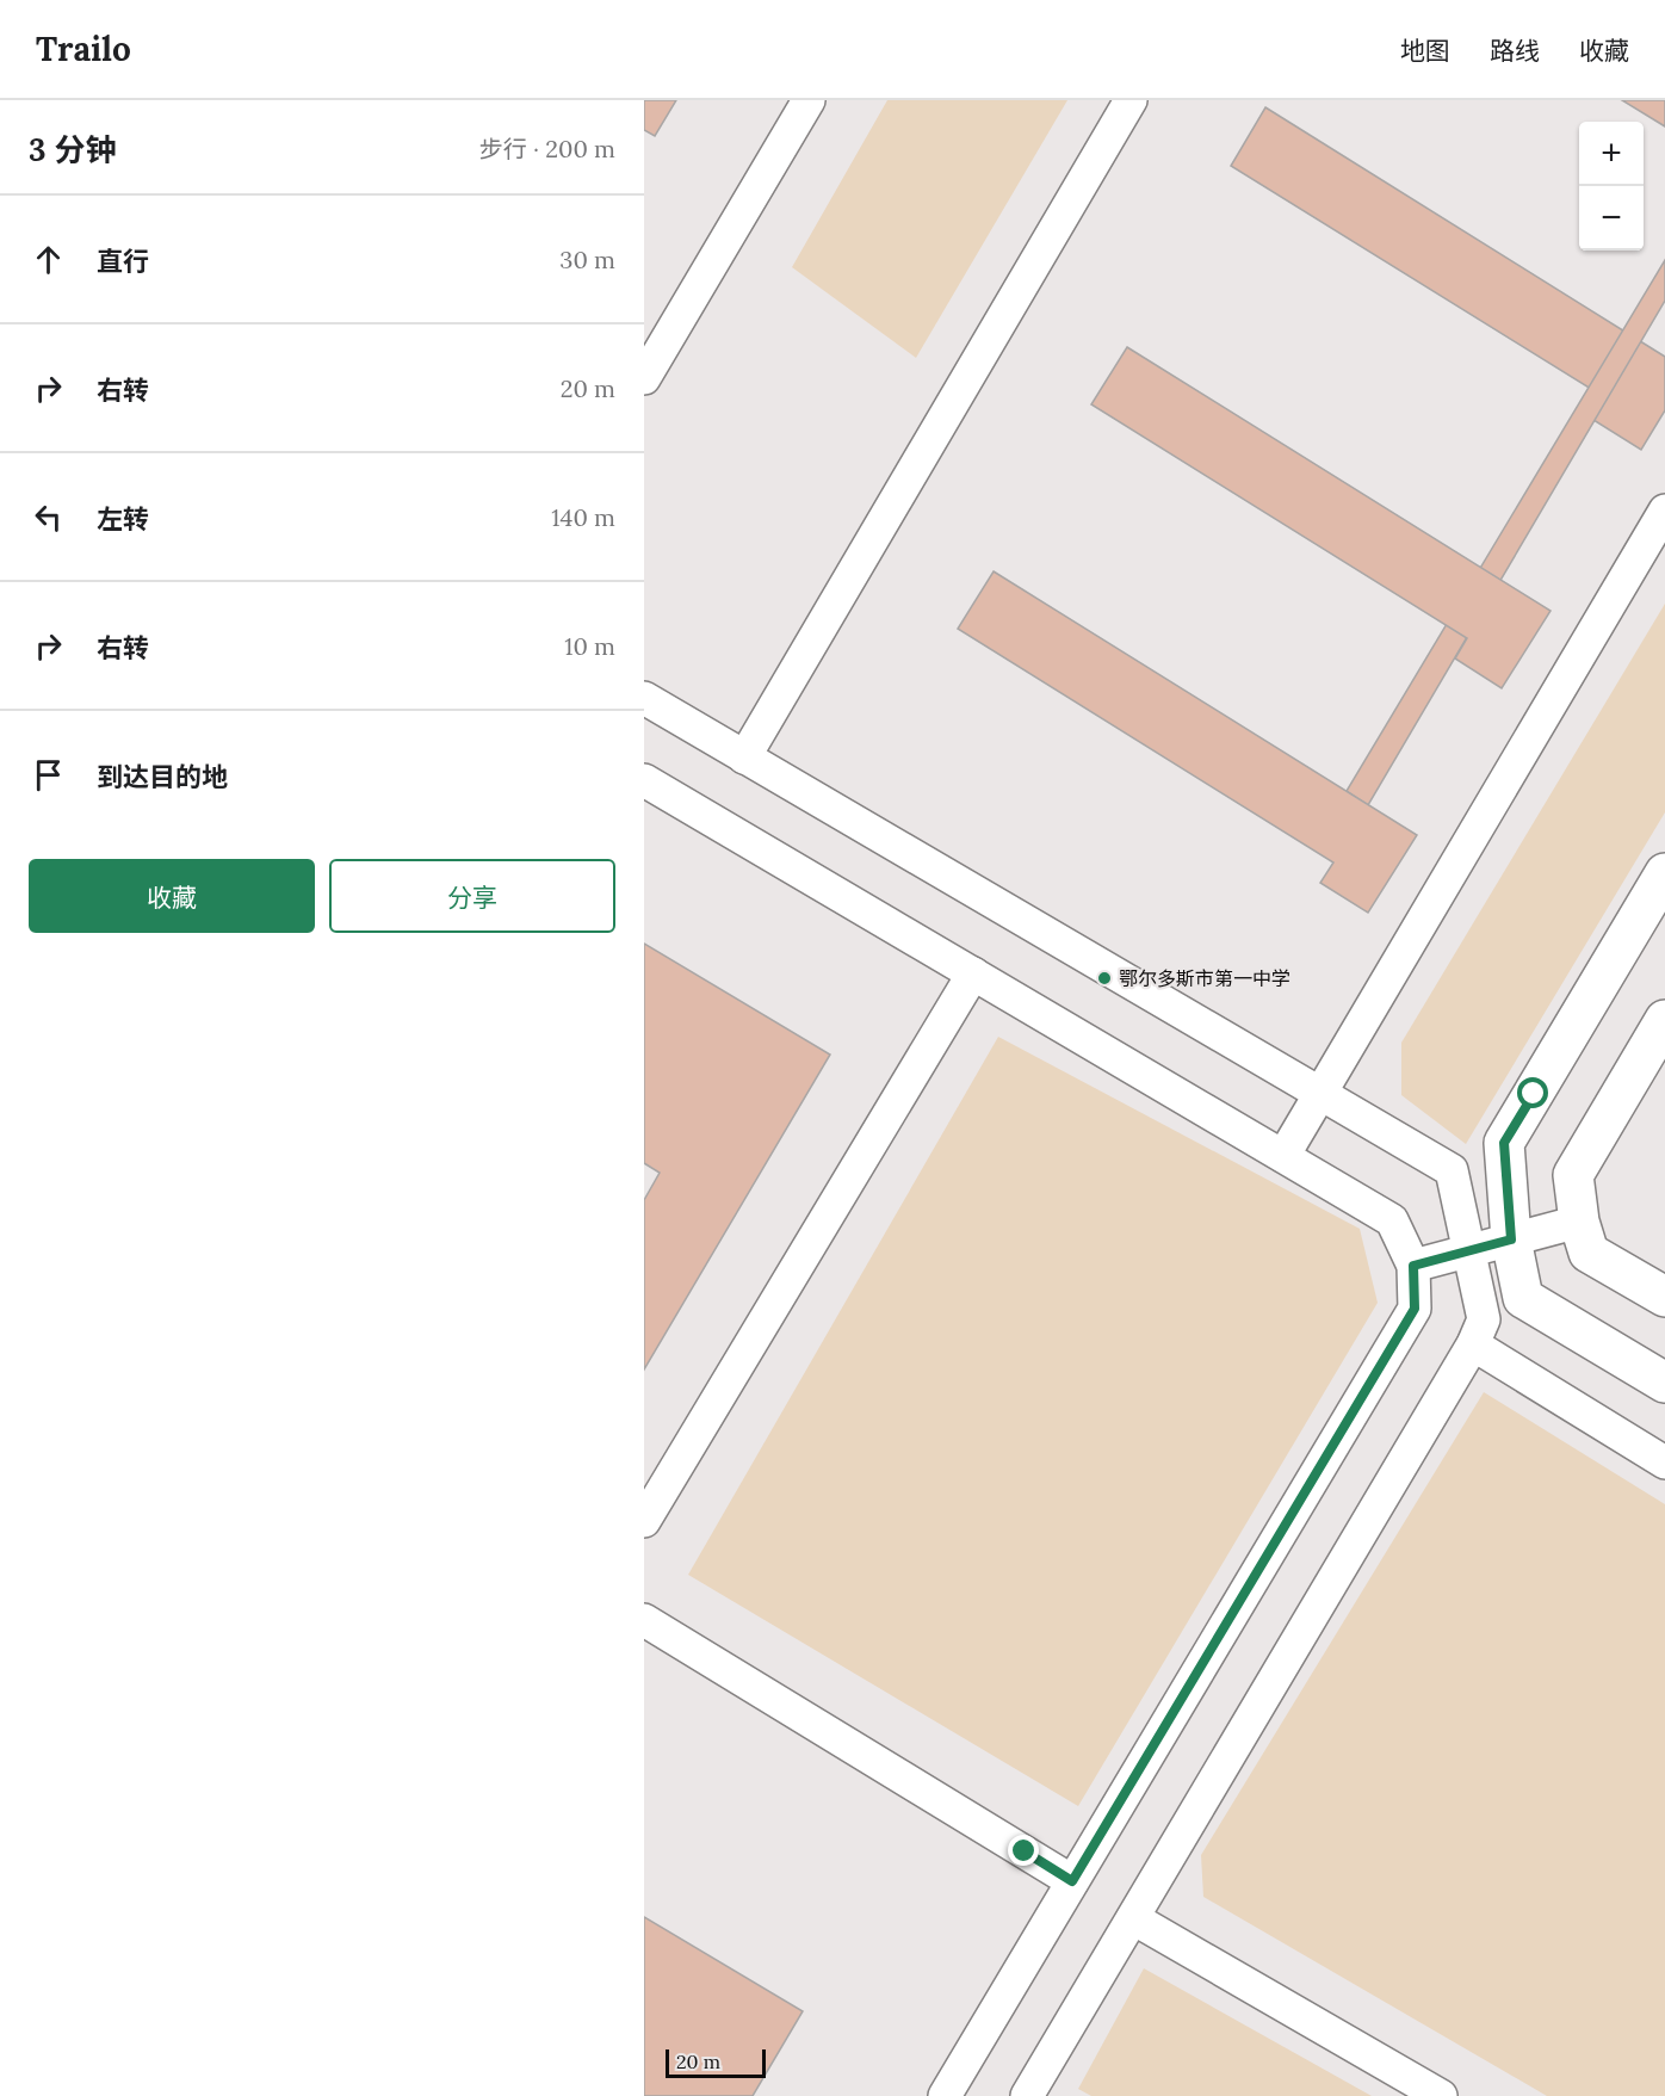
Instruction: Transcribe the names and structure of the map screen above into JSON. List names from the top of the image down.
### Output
{
  "places": ["鄂尔多斯市第一中学"],
  "scale_bar": "20 m",
  "page": {
    "header": "Trailo",
    "nav": ["地图", "路线", "收藏"],
    "heading": ["3 分钟", "步行 · 200 m"],
    "map_buttons": ["+", "−"],
    "list": [
      ["直行", "30 m"],
      ["右转", "20 m"],
      ["左转", "140 m"],
      ["右转", "10 m"],
      "到达目的地"
    ],
    "buttons": ["收藏", "分享"],
    "scale": "20 m"
  }
}
